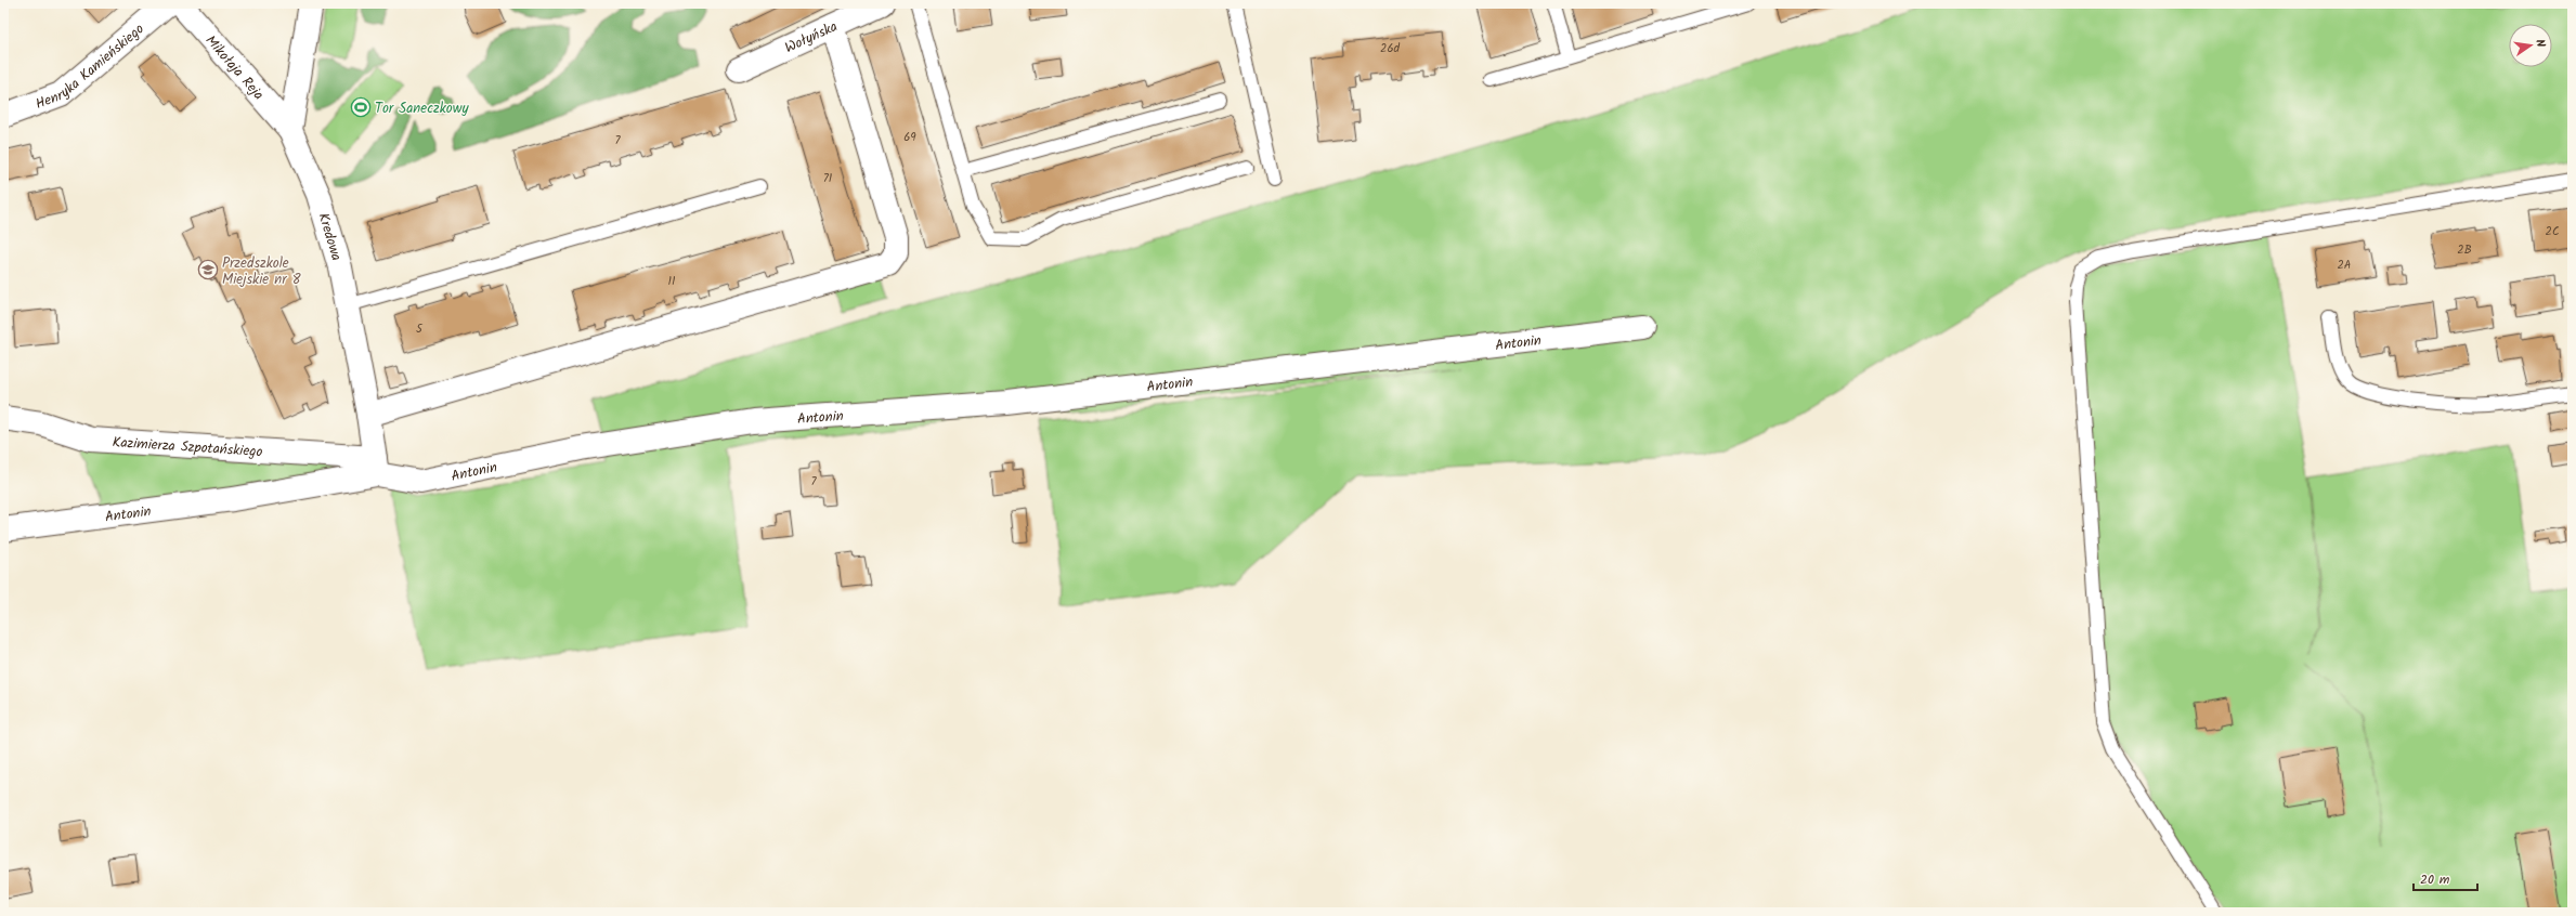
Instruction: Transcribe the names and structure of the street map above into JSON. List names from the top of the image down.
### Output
{
  "streets": {
    "street": [
      "Wołyńska",
      "Henryka Kamieńskiego",
      "Mikołaja Reja",
      "Kredowa",
      "Antonin",
      "Kazimierza Szpotańskiego"
    ]
  },
  "crossings": [
    ["Mikołaja Reja", "Kredowa"],
    ["Kredowa", "Antonin"],
    ["Kredowa", "Kazimierza Szpotańskiego"],
    ["Antonin", "Kazimierza Szpotańskiego"]
  ],
  "places": {
    "sports": ["Tor Saneczkowy"],
    "school or university": ["Przedszkole Miejskie nr 8"]
  },
  "house_numbers": [
    "26d",
    "69",
    "7",
    "71",
    "2C",
    "2B",
    "2A",
    "11",
    "5",
    "7"
  ],
  "scale_bar": "20 m",
  "north": "right"
}
